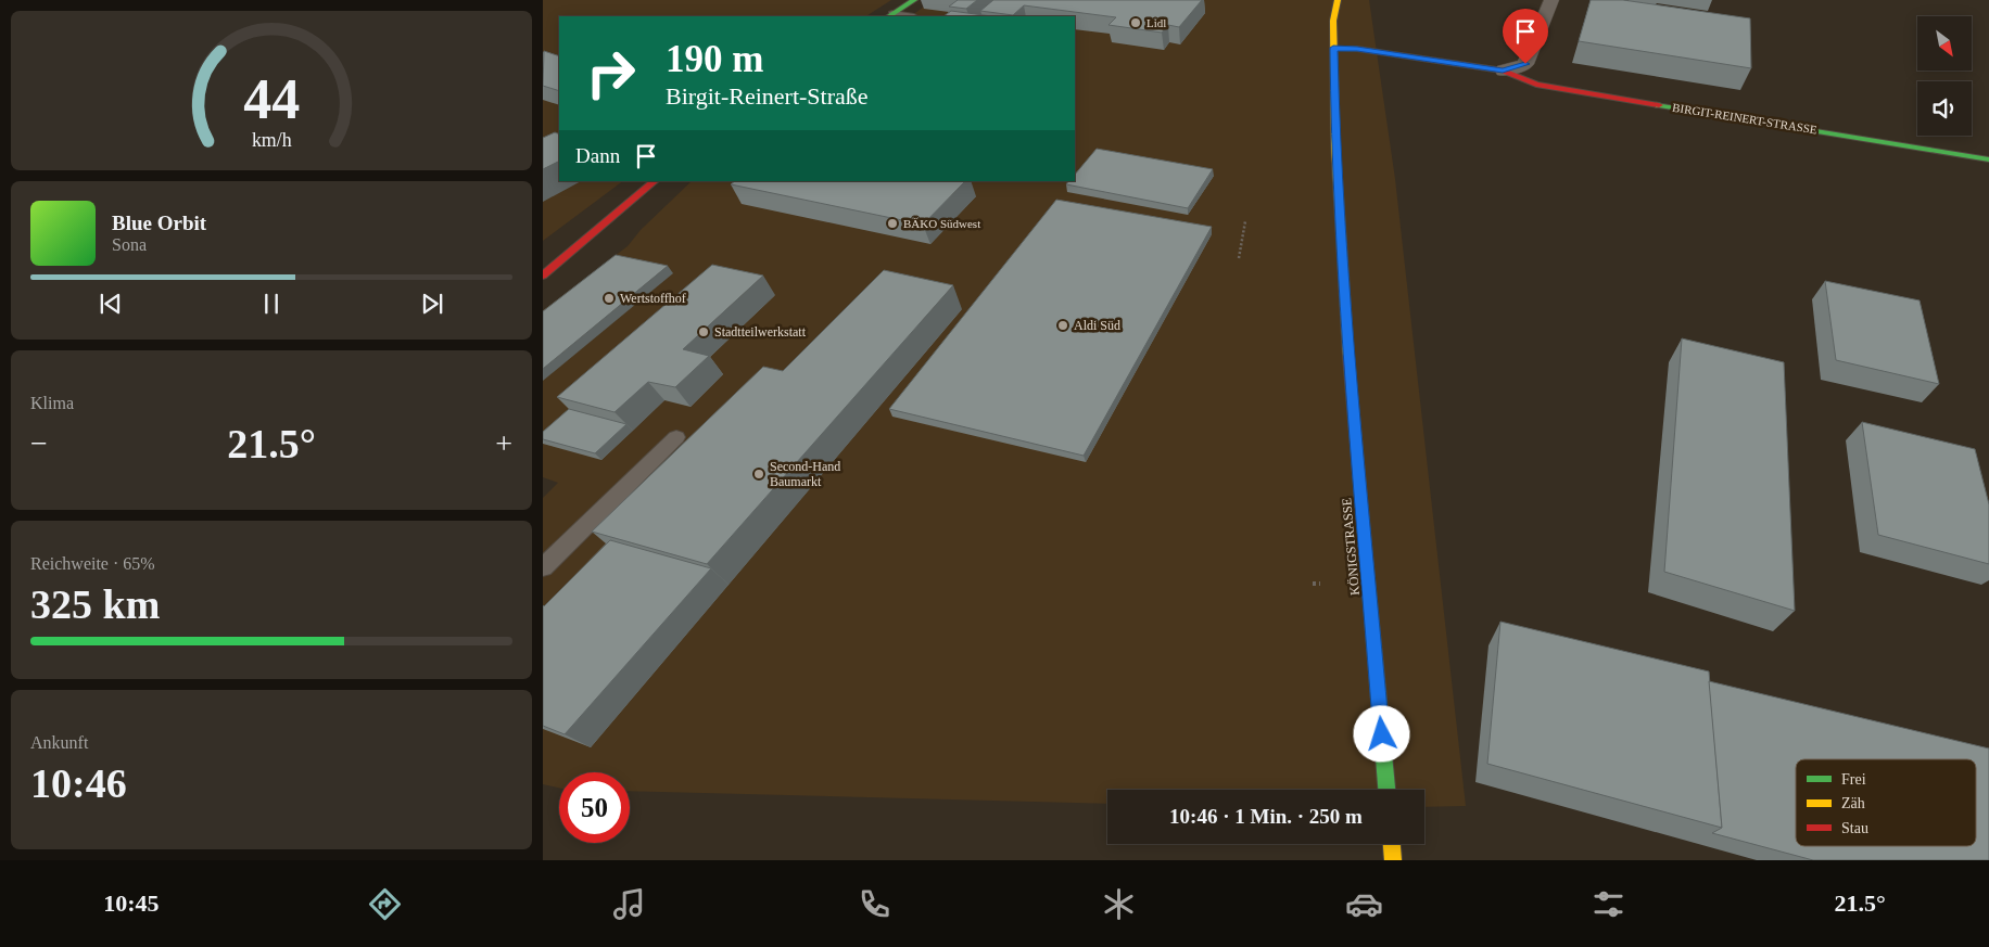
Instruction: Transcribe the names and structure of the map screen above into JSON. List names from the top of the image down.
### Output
{
  "streets": {
    "main road": ["BIRGIT-REINERT-STRASSE", "KÖNIGSTRASSE"]
  },
  "crossings": [
    ["BIRGIT-REINERT-STRASSE", "KÖNIGSTRASSE"]
  ],
  "places": [
    "Lidl",
    "BÄKO Südwest",
    "Wertstoffhof",
    "Aldi Süd",
    "Stadtteilwerkstatt",
    "Second-Hand Baumarkt"
  ],
  "legend": ["Frei", "Zäh", "Stau"],
  "north": "bottom right",
  "page": {
    "turn": ["190 m", "Birgit-Reinert-Straße"],
    "then": "Dann",
    "song": ["Blue Orbit", "Sona"],
    "tile": [
      "Klima",
      ["Reichweite · 65%", "325 km"],
      ["Ankunft", "10:46"]
    ],
    "heat": ["−", "21.5°", "+"],
    "limit": "50",
    "trip": "10:46 · 1 Min. · 250 m",
    "tabs": ["10:45", "21.5°"],
    "gauge": ["44", "km/h"]
  }
}
